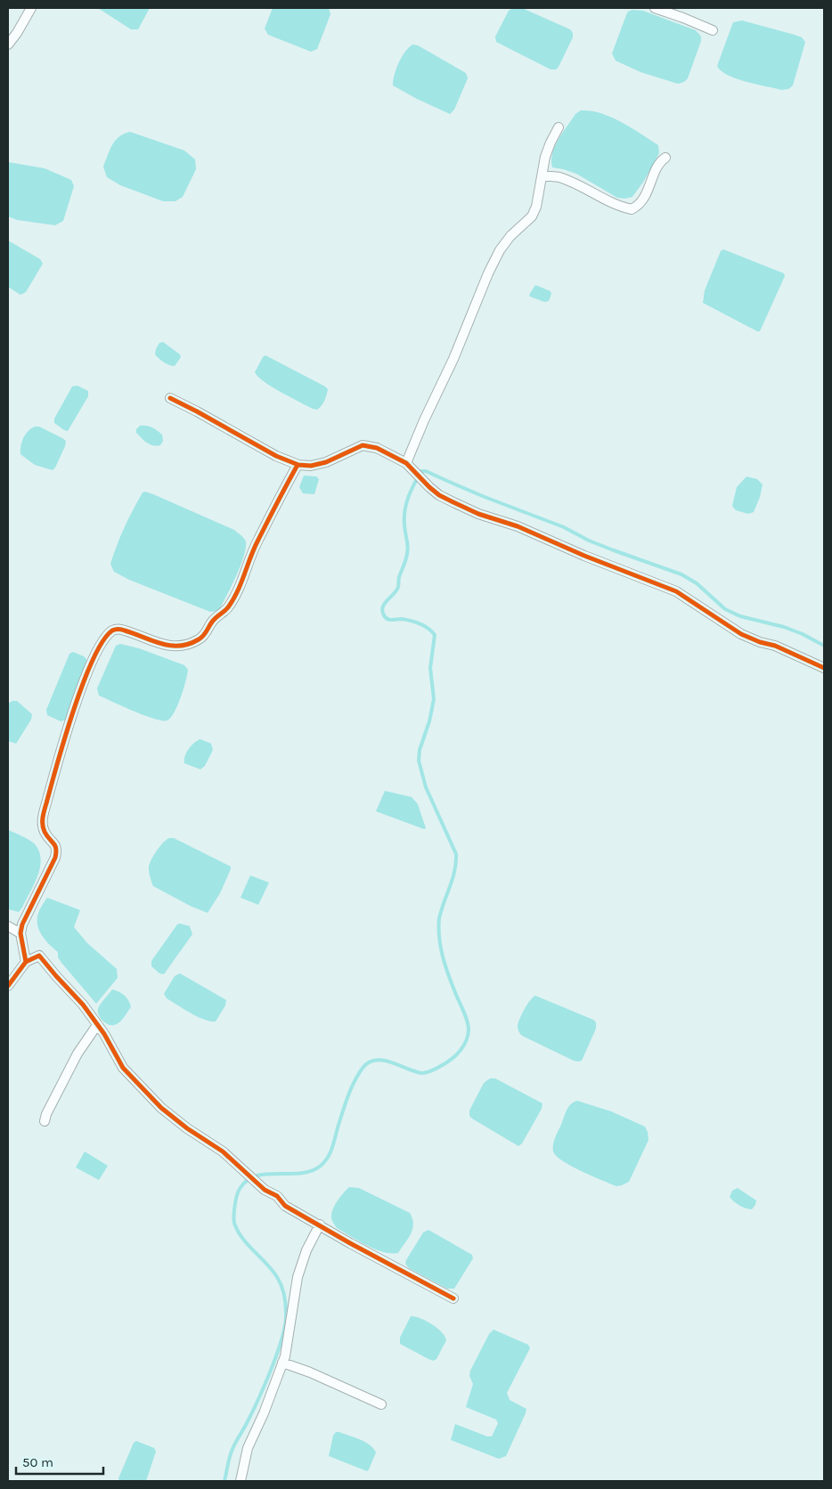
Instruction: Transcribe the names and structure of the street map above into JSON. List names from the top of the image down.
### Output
{
  "scale_bar": "50 m"
}
